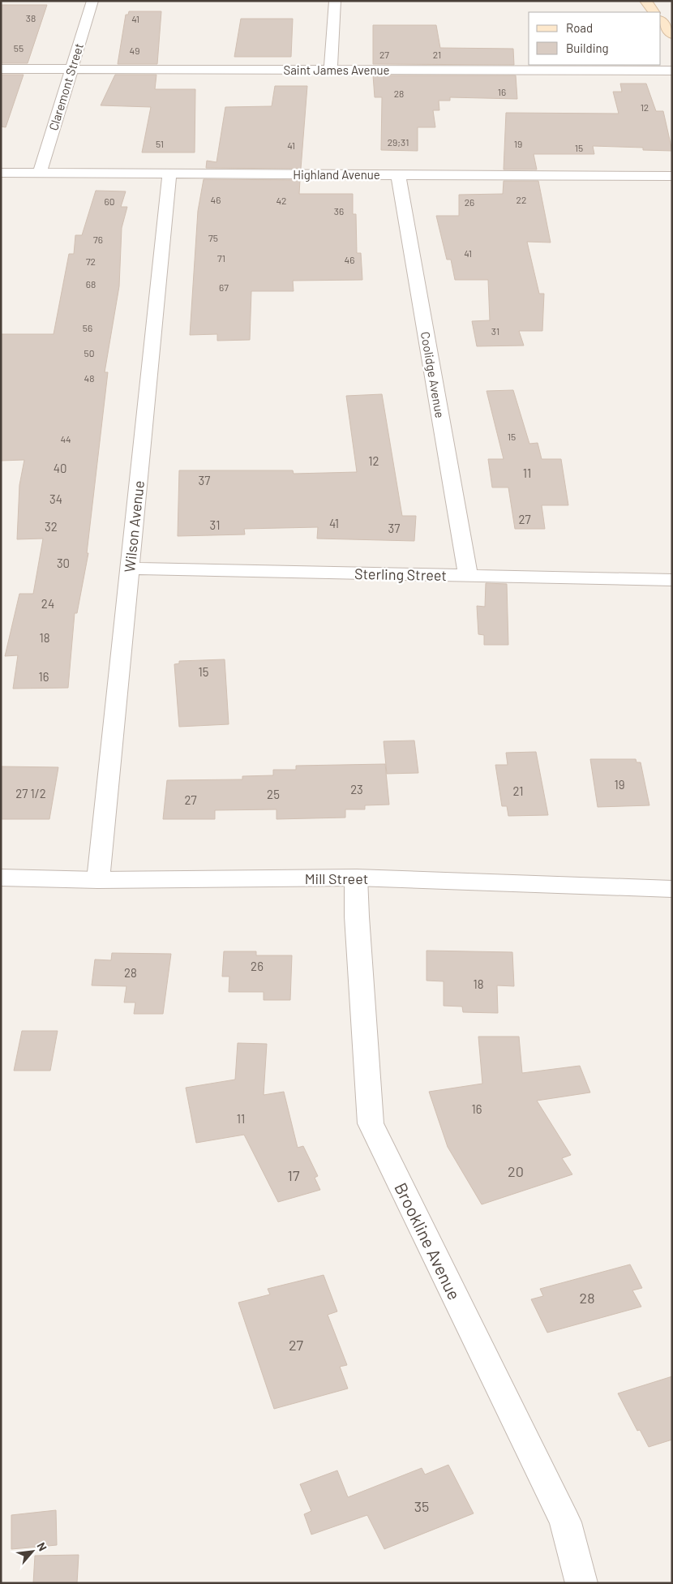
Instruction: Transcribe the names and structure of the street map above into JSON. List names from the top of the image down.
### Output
{
  "streets": {
    "street": [
      "Saint James Avenue",
      "Claremont Street",
      "Highland Avenue",
      "Coolidge Avenue",
      "Wilson Avenue",
      "Sterling Street",
      "Mill Street",
      "Brookline Avenue"
    ]
  },
  "crossings": [
    ["Saint James Avenue", "Claremont Street"],
    ["Claremont Street", "Highland Avenue"],
    ["Highland Avenue", "Coolidge Avenue"],
    ["Highland Avenue", "Wilson Avenue"],
    ["Coolidge Avenue", "Sterling Street"],
    ["Wilson Avenue", "Sterling Street"],
    ["Wilson Avenue", "Mill Street"],
    ["Mill Street", "Brookline Avenue"]
  ],
  "house_numbers": [
    "38",
    "41",
    "55",
    "49",
    "27",
    "21",
    "16",
    "28",
    "12",
    "29;31",
    "51",
    "19",
    "41",
    "15",
    "46",
    "22",
    "42",
    "60",
    "26",
    "36",
    "75",
    "76",
    "41",
    "71",
    "46",
    "72",
    "68",
    "67",
    "56",
    "31",
    "50",
    "48",
    "15",
    "44",
    "12",
    "40",
    "11",
    "37",
    "34",
    "27",
    "41",
    "31",
    "32",
    "37",
    "30",
    "24",
    "18",
    "15",
    "16",
    "19",
    "23",
    "21",
    "27 1/2",
    "25",
    "27",
    "26",
    "28",
    "18",
    "16",
    "11",
    "20",
    "17",
    "28",
    "27",
    "35"
  ],
  "legend": ["Road", "Building"],
  "north": "top right"
}
